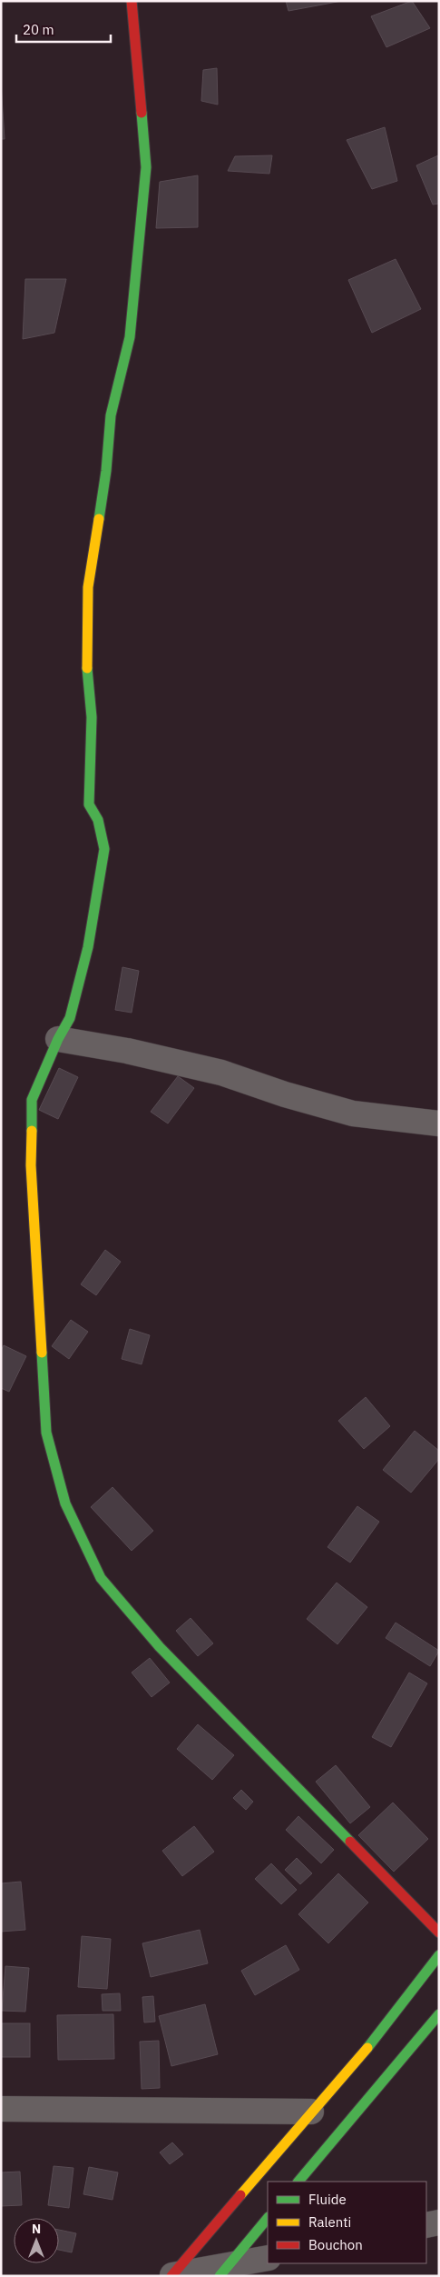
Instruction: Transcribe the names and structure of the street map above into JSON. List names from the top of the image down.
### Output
{
  "legend": ["Fluide", "Ralenti", "Bouchon"],
  "scale_bar": "20 m",
  "north": "top"
}
